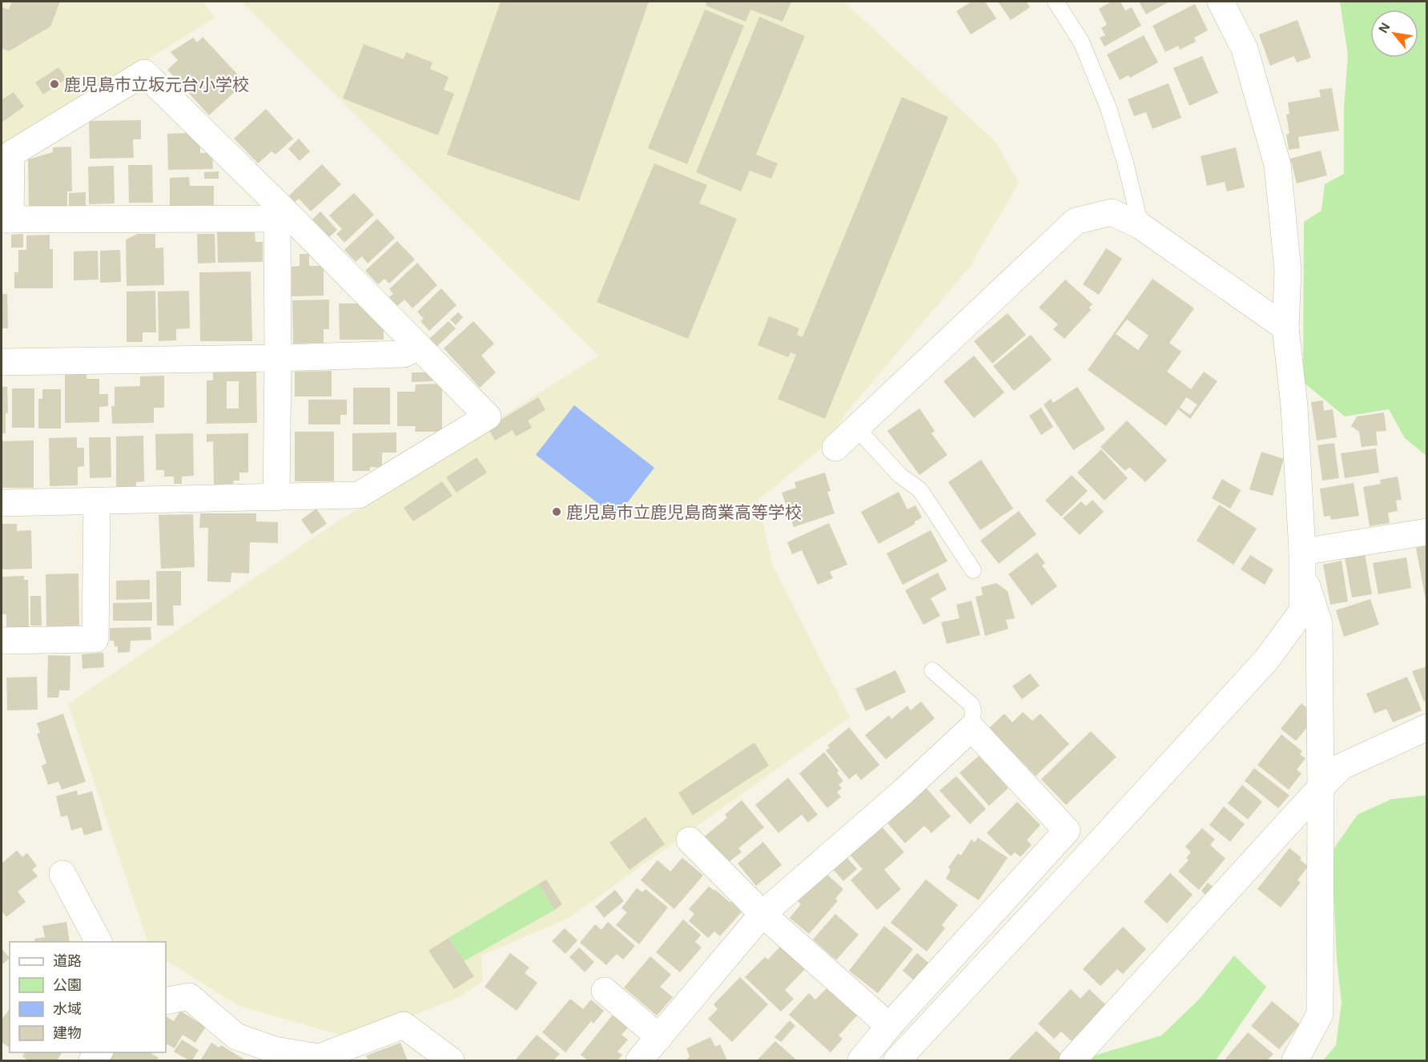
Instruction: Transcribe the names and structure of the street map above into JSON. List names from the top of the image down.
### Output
{
  "places": ["鹿児島市立坂元台小学校", "鹿児島市立鹿児島商業高等学校"],
  "legend": [
    "道路",
    "公園",
    "水域",
    "建物"
  ],
  "north": "top left"
}
